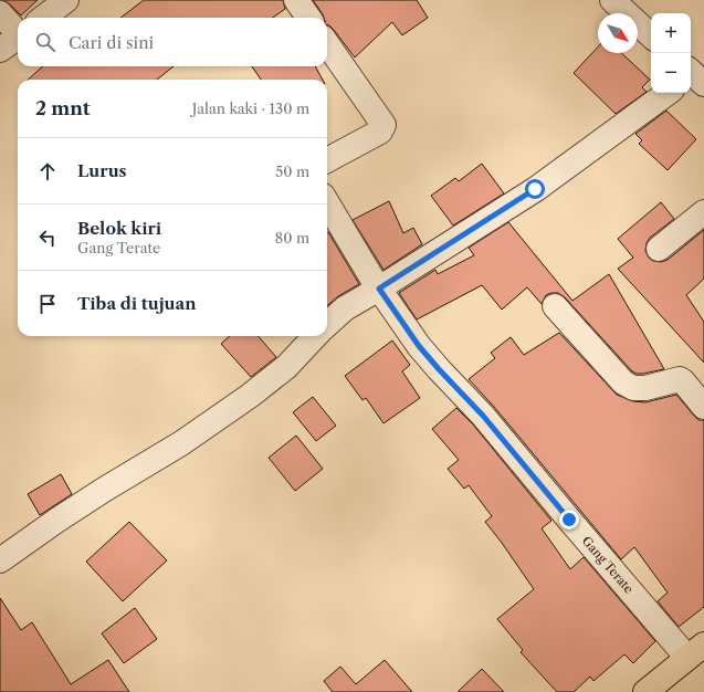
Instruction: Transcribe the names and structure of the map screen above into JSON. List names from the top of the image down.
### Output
{
  "streets": {
    "street": ["Gang Terate"]
  },
  "north": "bottom right",
  "page": {
    "map_buttons": ["+", "−"],
    "search": "Cari di sini",
    "heading": ["2 mnt", "Jalan kaki · 130 m"],
    "list": [
      ["Lurus", "50 m"],
      ["Belok kiri", "Gang Terate", "80 m"],
      "Tiba di tujuan"
    ]
  }
}
